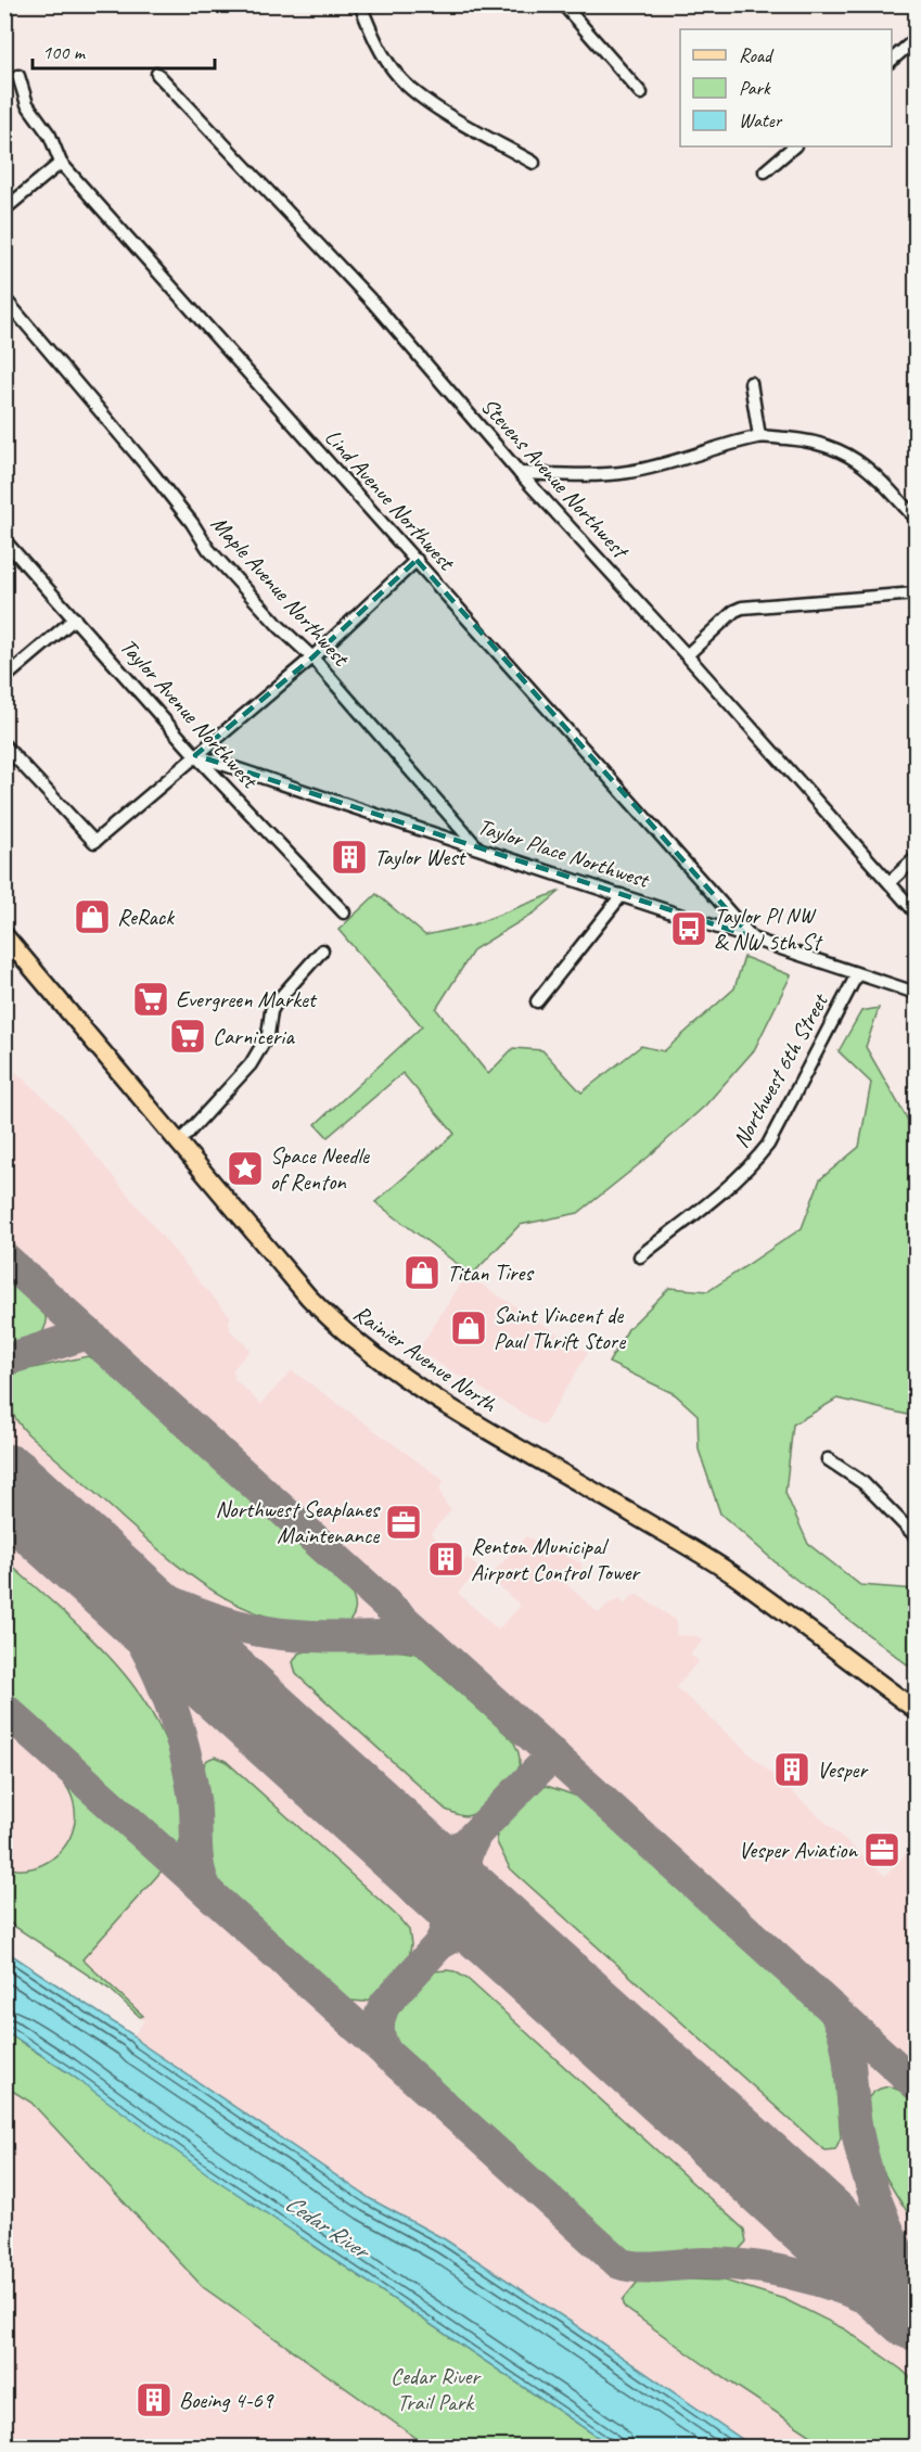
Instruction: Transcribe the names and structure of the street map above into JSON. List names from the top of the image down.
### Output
{
  "streets": {
    "main road": ["Rainier Avenue North"],
    "street": [
      "Stevens Avenue Northwest",
      "Lind Avenue Northwest",
      "Maple Avenue Northwest",
      "Taylor Avenue Northwest",
      "Taylor Place Northwest",
      "Northwest 6th Street"
    ]
  },
  "crossings": [
    ["Lind Avenue Northwest", "Taylor Place Northwest"],
    ["Maple Avenue Northwest", "Taylor Place Northwest"],
    ["Taylor Avenue Northwest", "Taylor Place Northwest"],
    ["Taylor Place Northwest", "Northwest 6th Street"]
  ],
  "water": ["Cedar River"],
  "parks": ["Cedar River Trail Park"],
  "places": {
    "building": [
      "Taylor West",
      "Renton Municipal Airport Control Tower",
      "Vesper",
      "Boeing 4-69"
    ],
    "shop": ["ReRack", "Titan Tires", "Saint Vincent de Paul Thrift Store"],
    "bus stop": ["Taylor Pl NW & NW 5th St"],
    "supermarket": ["Evergreen Market", "Carniceria"],
    "place": ["Space Needle of Renton"],
    "office": ["Northwest Seaplanes Maintenance", "Vesper Aviation"]
  },
  "legend": ["Road", "Park", "Water"],
  "scale_bar": "100 m"
}
